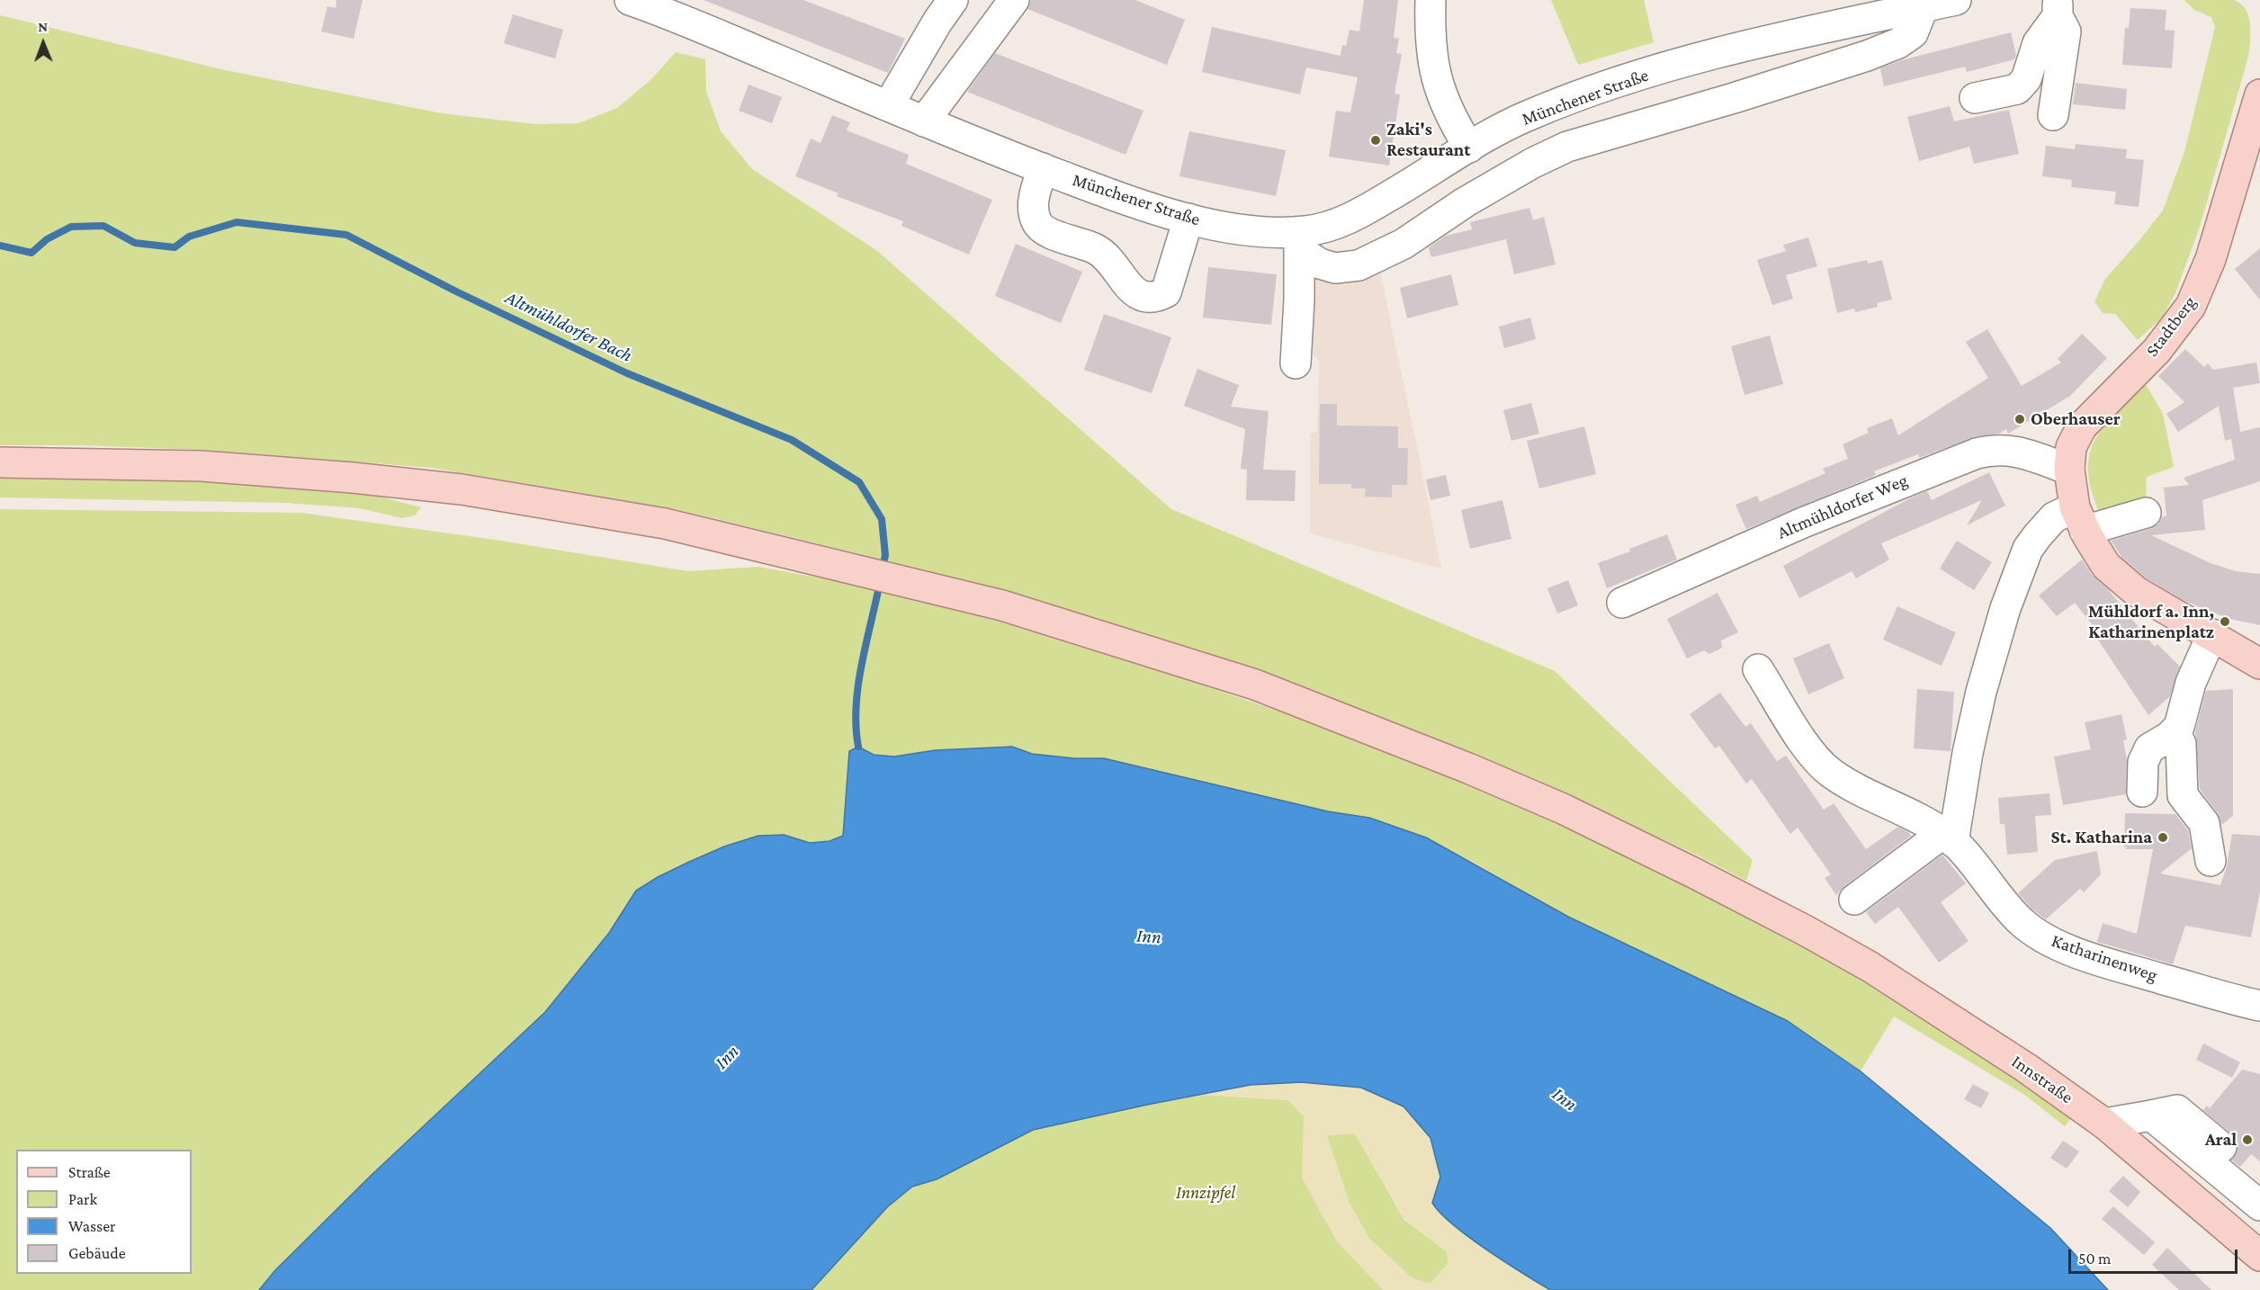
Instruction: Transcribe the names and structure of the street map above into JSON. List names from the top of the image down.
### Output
{
  "streets": {
    "main road": ["Stadtberg", "Innstraße"],
    "street": ["Münchener Straße", "Altmühldorfer Weg", "Katharinenweg"]
  },
  "crossings": [
    ["Stadtberg", "Altmühldorfer Weg"]
  ],
  "water": ["Altmühldorfer Bach", "Inn"],
  "parks": ["Innzipfel"],
  "places": [
    "Zaki's Restaurant",
    "Oberhauser",
    "Mühldorf a. Inn, Katharinenplatz",
    "St. Katharina",
    "Aral"
  ],
  "legend": [
    "Straße",
    "Park",
    "Wasser",
    "Gebäude"
  ],
  "scale_bar": "50 m",
  "north": "top"
}
